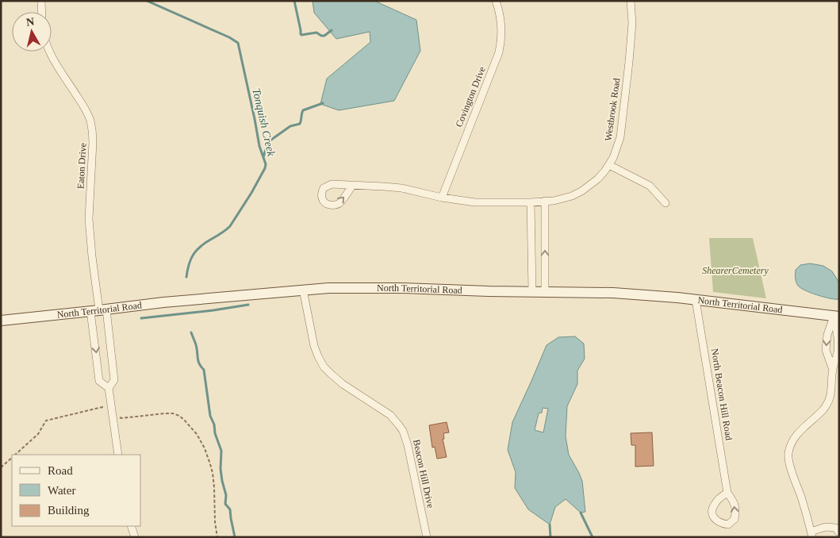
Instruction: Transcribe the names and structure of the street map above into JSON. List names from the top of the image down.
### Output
{
  "streets": {
    "main road": ["North Territorial Road"],
    "street": [
      "Covington Drive",
      "Westbrook Road",
      "Eaton Drive",
      "North Beacon Hill Road",
      "Beacon Hill Drive"
    ]
  },
  "crossings": [
    ["Covington Drive", "Westbrook Road"],
    ["Eaton Drive", "North Territorial Road"],
    ["North Territorial Road", "North Beacon Hill Road"],
    ["North Territorial Road", "Beacon Hill Drive"]
  ],
  "water": ["Tonquish Creek"],
  "parks": ["ShearerCemetery"],
  "legend": ["Road", "Water", "Building"],
  "north": "top"
}
